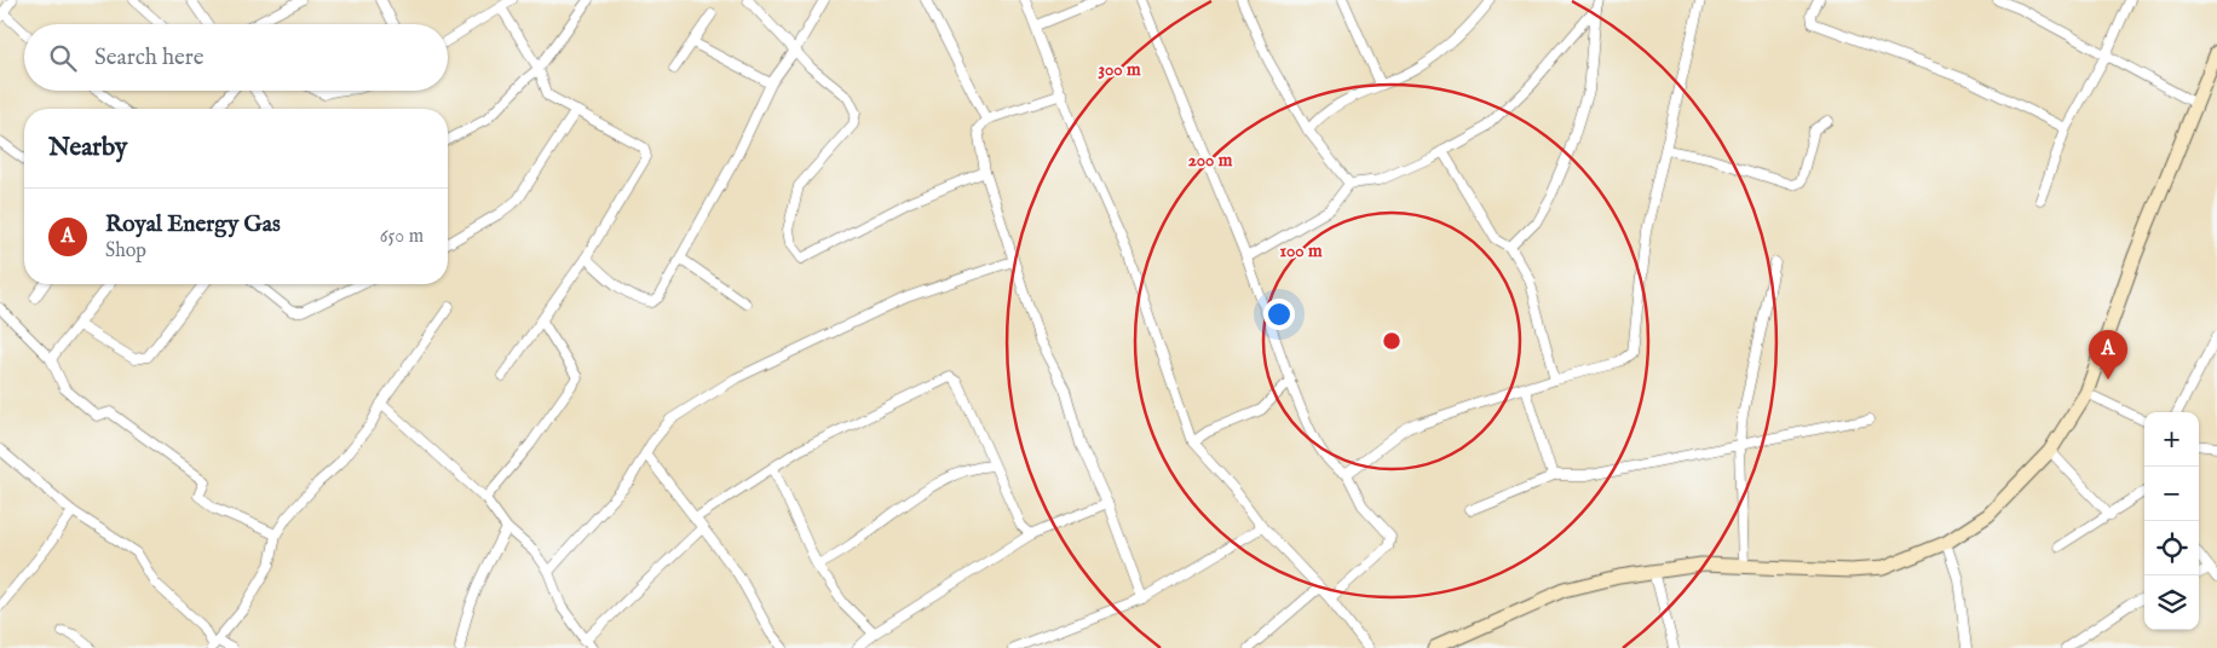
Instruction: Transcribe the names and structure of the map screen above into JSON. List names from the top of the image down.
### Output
{
  "page": {
    "search": "Search here",
    "heading": "Nearby",
    "list": [
      {
        "mark": "A",
        "name": "Royal Energy Gas",
        "note": "Shop",
        "value": "650 m"
      }
    ],
    "pins": "A",
    "map_buttons": ["+", "−"]
  },
  "rings": ["300 m", "200 m", "100 m"]
}
